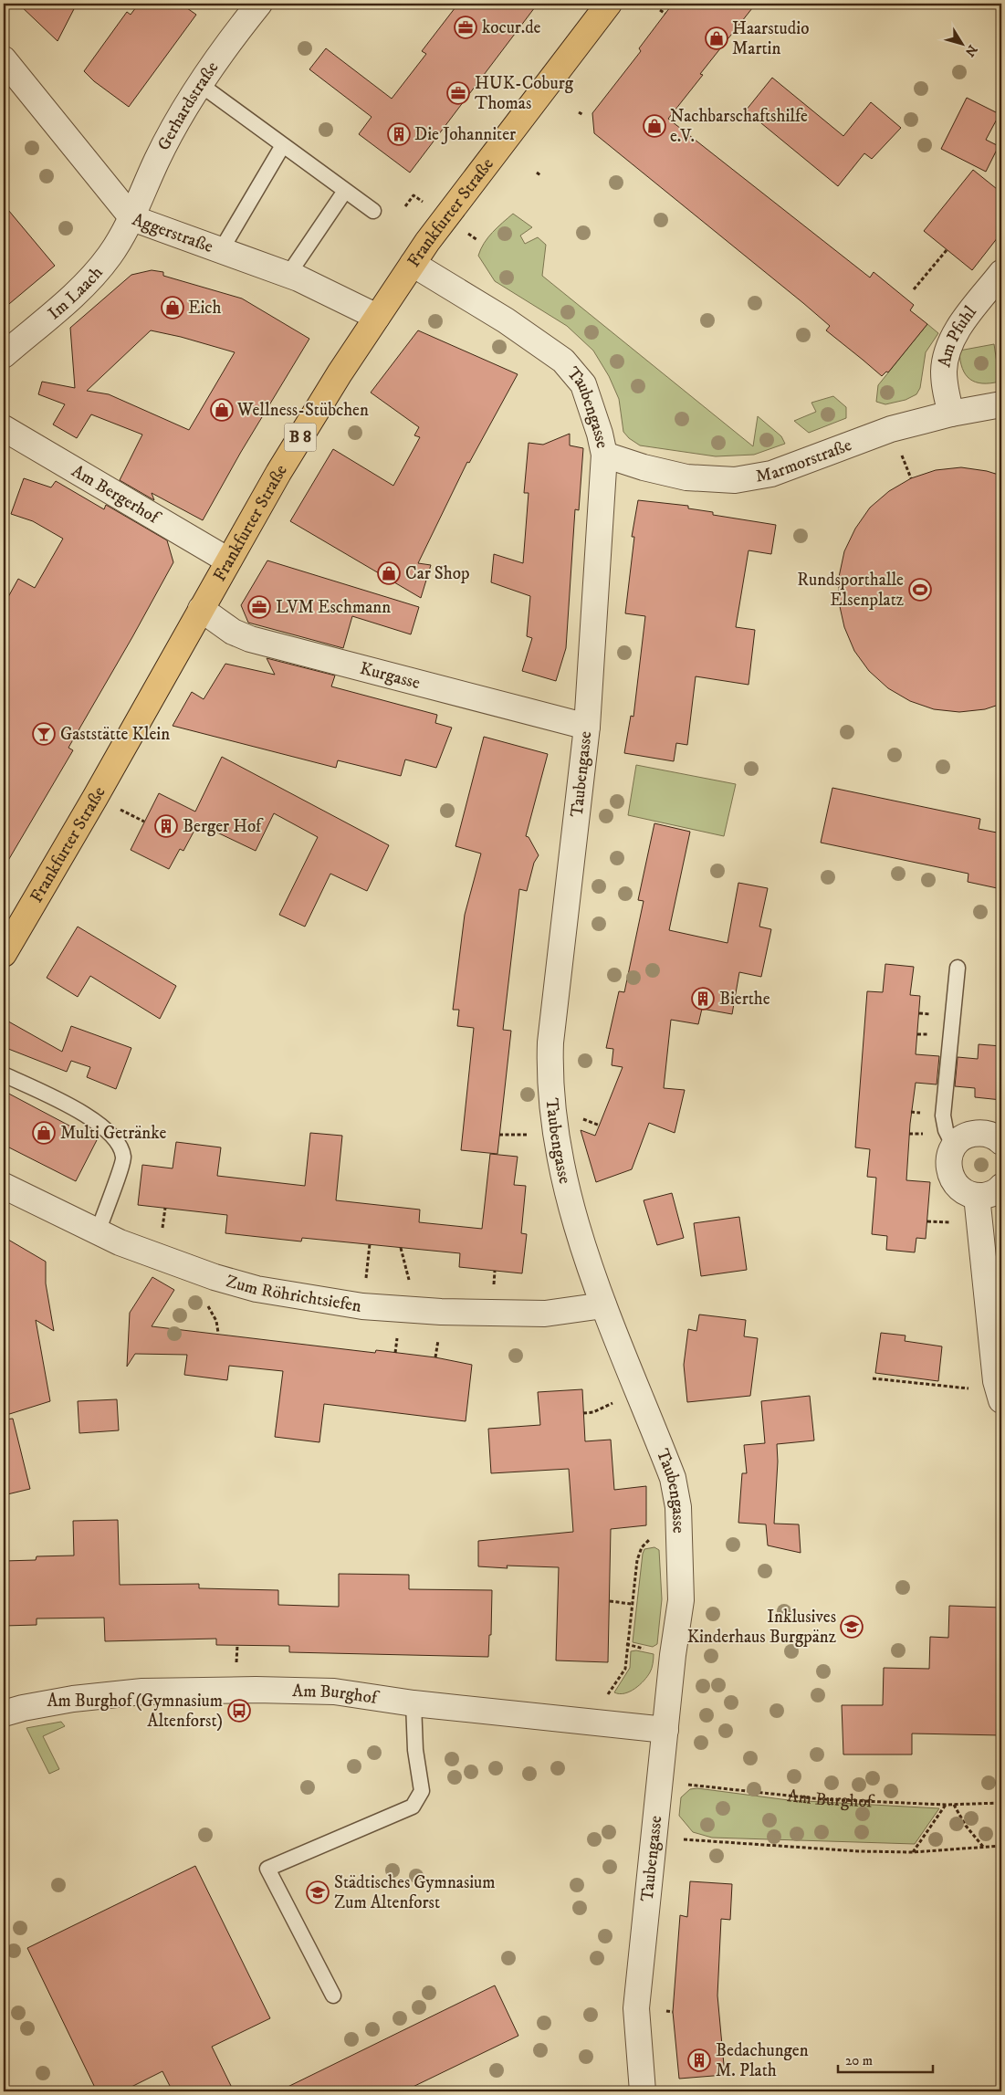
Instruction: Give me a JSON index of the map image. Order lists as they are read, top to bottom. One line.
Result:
{"streets":{"main road":["Frankfurter Straße","B 8"],"street":["Gerhardstraße","Aggerstraße","Im Laach","Am Pfuhl","Taubengasse","Marmorstraße","Am Bergerhof","Kurgasse","Zum Röhrichtsiefen","Am Burghof"]},"crossings":[["Gerhardstraße","Aggerstraße"],["Gerhardstraße","Im Laach"],["Frankfurter Straße","Aggerstraße"],["Frankfurter Straße","Taubengasse"],["Frankfurter Straße","Am Bergerhof"],["Frankfurter Straße","Kurgasse"],["Aggerstraße","Im Laach"],["Am Pfuhl","Marmorstraße"],["Taubengasse","Marmorstraße"],["Taubengasse","Kurgasse"],["Taubengasse","Zum Röhrichtsiefen"],["Taubengasse","Am Burghof"]],"places":{"office":["kocur.de","HUK-Coburg Thomas","LVM Eschmann"],"shop":["Haarstudio Martin","Nachbarschaftshilfe e.V.","Eich","Wellness-Stübchen","Car Shop","Multi Getränke"],"building":["Die Johanniter","Berger Hof","Bierthe","Bedachungen M. Plath"],"sports":["Rundsporthalle Elsenplatz"],"bar":["Gaststätte Klein"],"school or university":["Inklusives Kinderhaus Burgpänz","Städtisches Gymnasium Zum Altenforst"],"bus stop":["Am Burghof (Gymnasium Altenforst)"]},"scale_bar":"20 m","north":"bottom right"}
